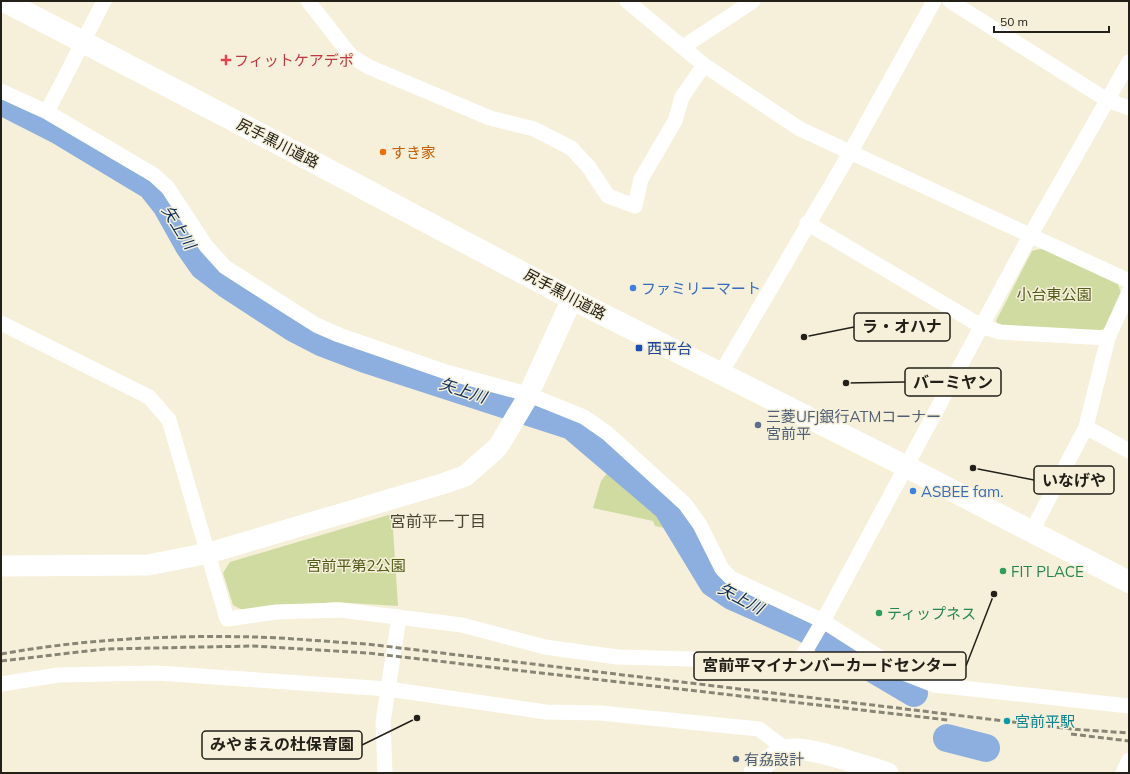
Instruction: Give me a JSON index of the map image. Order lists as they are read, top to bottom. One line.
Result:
{"streets":{"main road":["尻手黒川道路"]},"districts":["宮前平一丁目"],"water":["矢上川"],"parks":["小台東公園","宮前平第2公園"],"places":{"health":["フィットケアデポ"],"other":["すき家","ファミリーマート","ラ・オハナ","バーミヤン","三菱UFJ銀行ATMコーナー 宮前平","いなげや","ASBEE fam.","FIT PLACE","宮前平マイナンバーカードセンター","ティップネス","みやまえの杜保育園","宮前平駅","有劦設計"],"transit":["西平台"]},"scale_bar":"50 m"}
